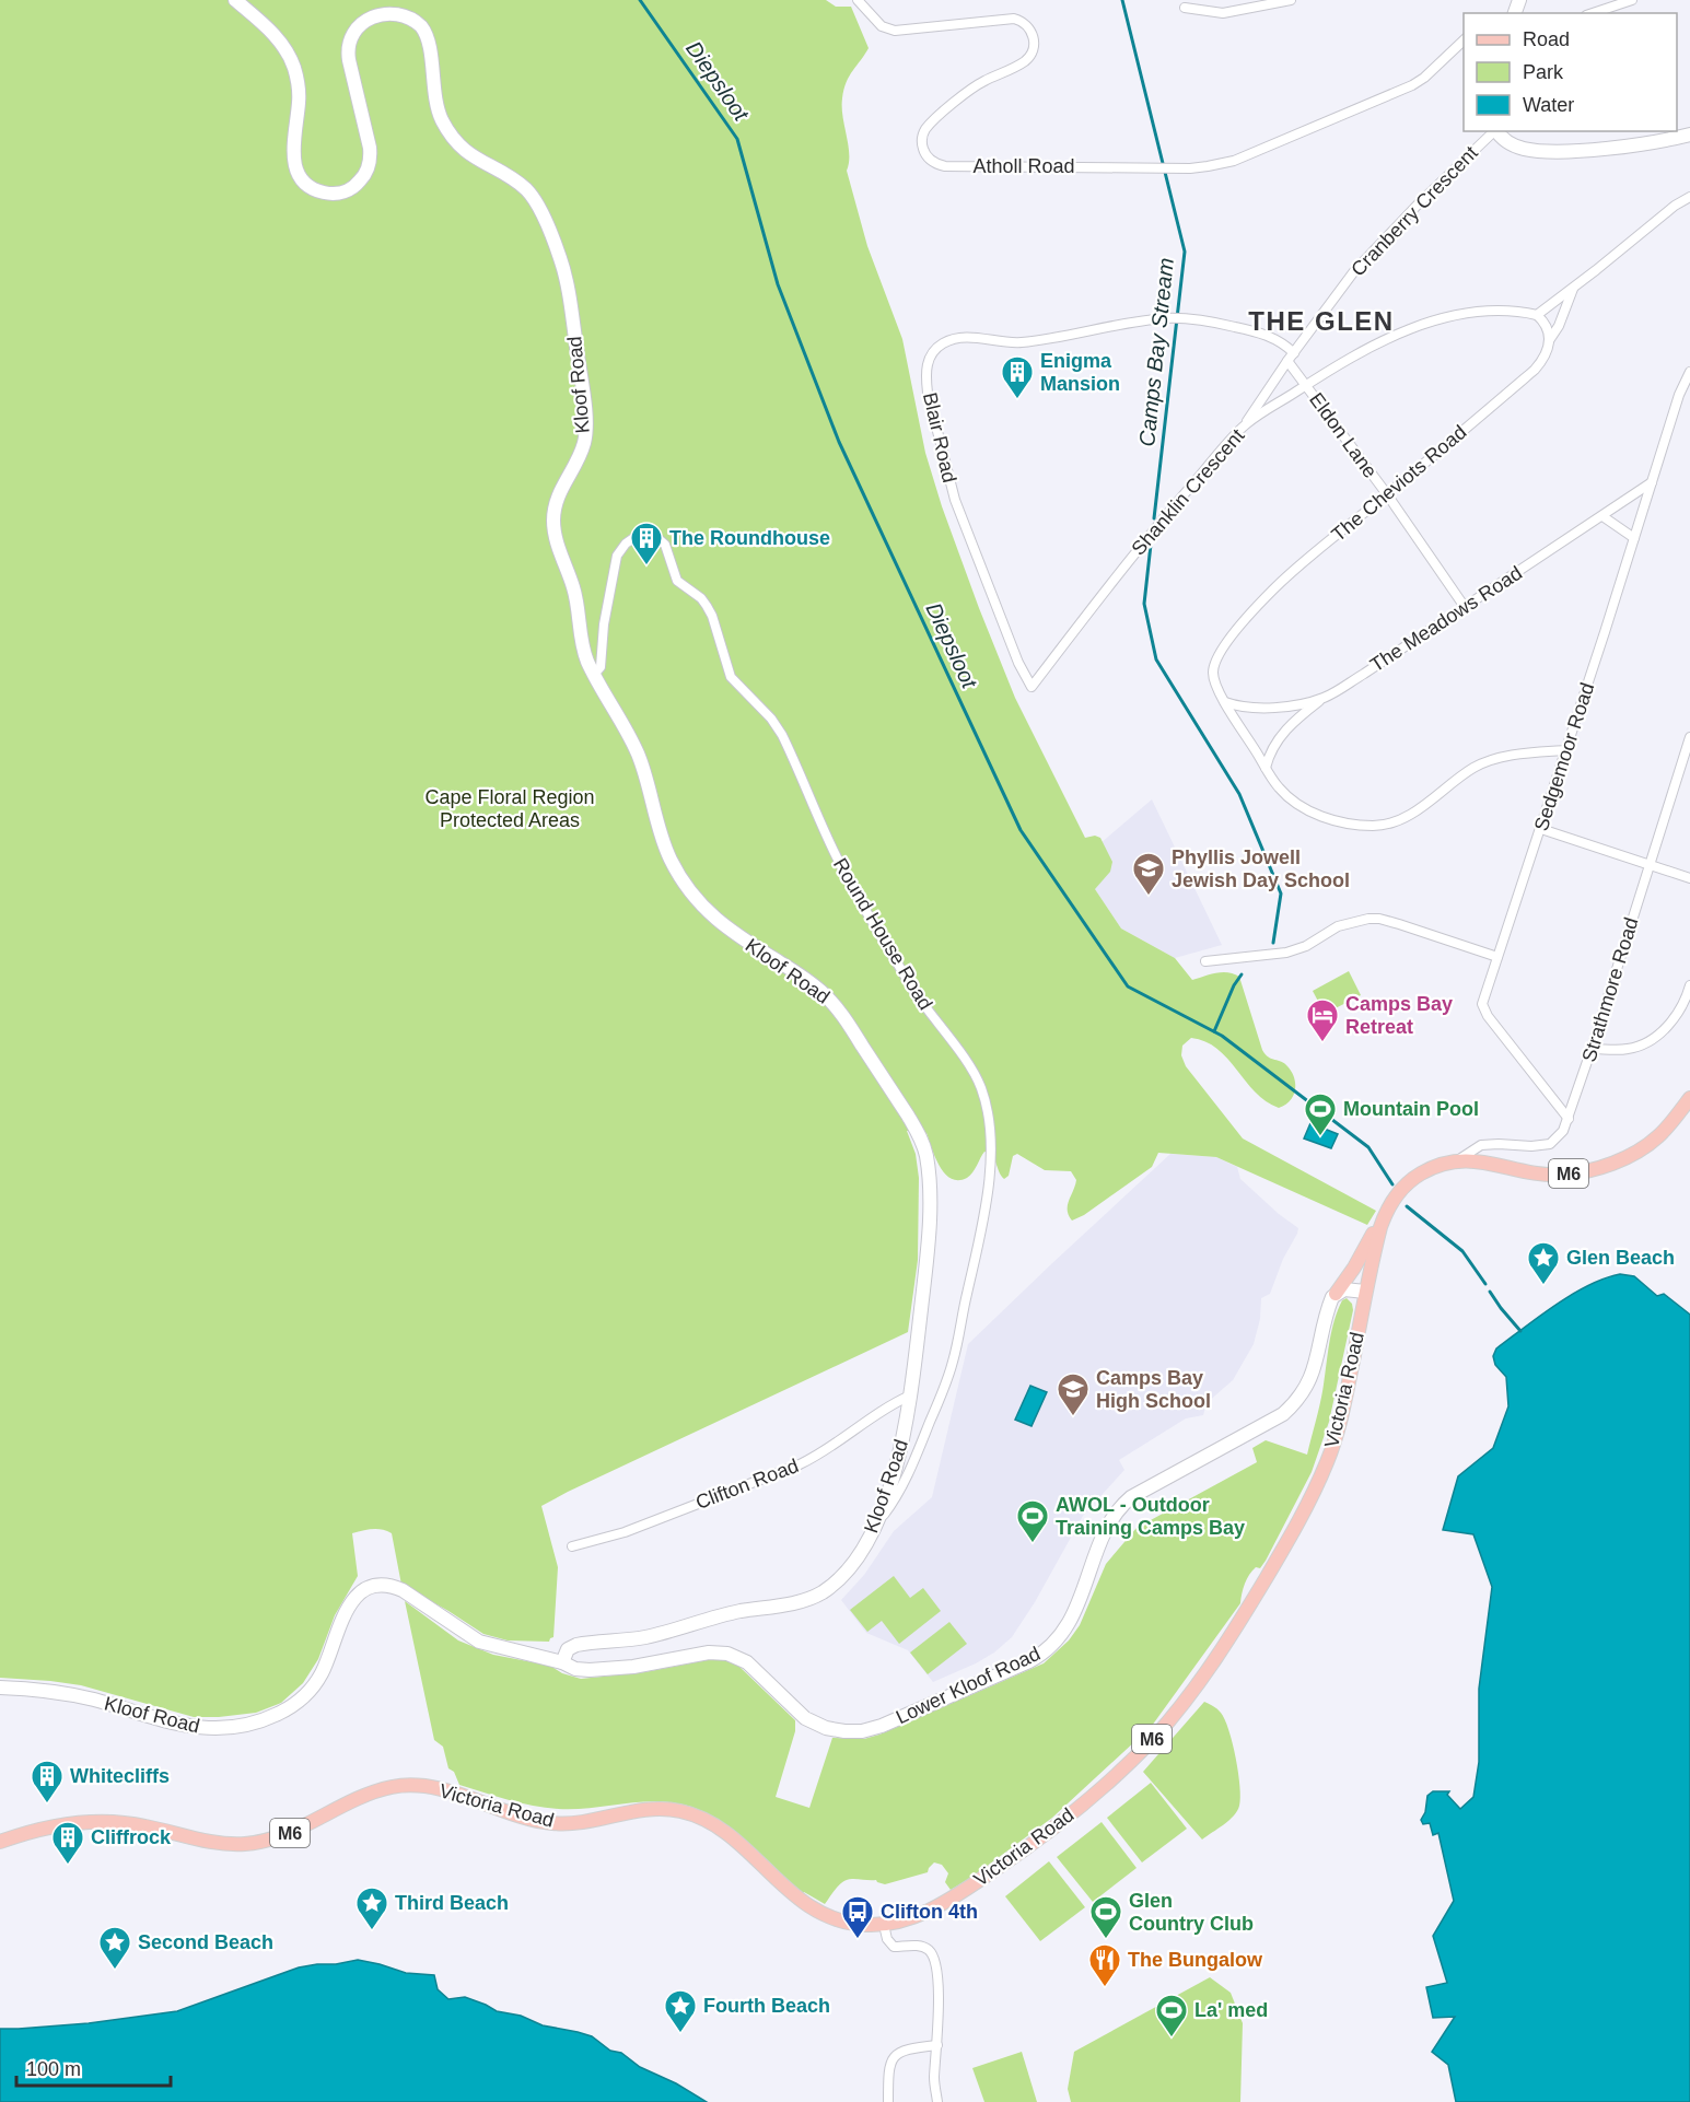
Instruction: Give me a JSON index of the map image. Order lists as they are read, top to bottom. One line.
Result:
{"streets":{"main road":["Kloof Road","M6","Victoria Road","Lower Kloof Road"],"street":["Atholl Road","Cranberry Crescent","Eldon Lane","Blair Road","The Cheviots Road","Shanklin Crescent","The Meadows Road","Sedgemoor Road","Round House Road","Strathmore Road","Clifton Road"]},"crossings":[["Cranberry Crescent","Eldon Lane"],["Cranberry Crescent","Blair Road"],["Cranberry Crescent","Shanklin Crescent"],["Kloof Road","Round House Road"],["Kloof Road","Clifton Road"],["Kloof Road","Lower Kloof Road"],["Eldon Lane","Blair Road"],["Eldon Lane","The Cheviots Road"],["Eldon Lane","Shanklin Crescent"],["Eldon Lane","The Meadows Road"],["Blair Road","Shanklin Crescent"],["The Cheviots Road","The Meadows Road"],["The Meadows Road","Sedgemoor Road"],["Sedgemoor Road","Strathmore Road"],["Strathmore Road","Victoria Road"]],"districts":["THE GLEN"],"water":["Diepsloot","Camps Bay Stream"],"parks":["Cape Floral Region Protected Areas"],"places":{"building":["Enigma Mansion","The Roundhouse","Whitecliffs","Cliffrock"],"school or university":["Phyllis Jowell Jewish Day School","Camps Bay High School"],"hotel":["Camps Bay Retreat"],"sports":["Mountain Pool","AWOL - Outdoor Training Camps Bay","Glen Country Club","La' med"],"place":["Glen Beach","Third Beach","Second Beach","Fourth Beach"],"bus stop":["Clifton 4th"],"restaurant":["The Bungalow"]},"legend":["Road","Park","Water"],"scale_bar":"100 m"}
